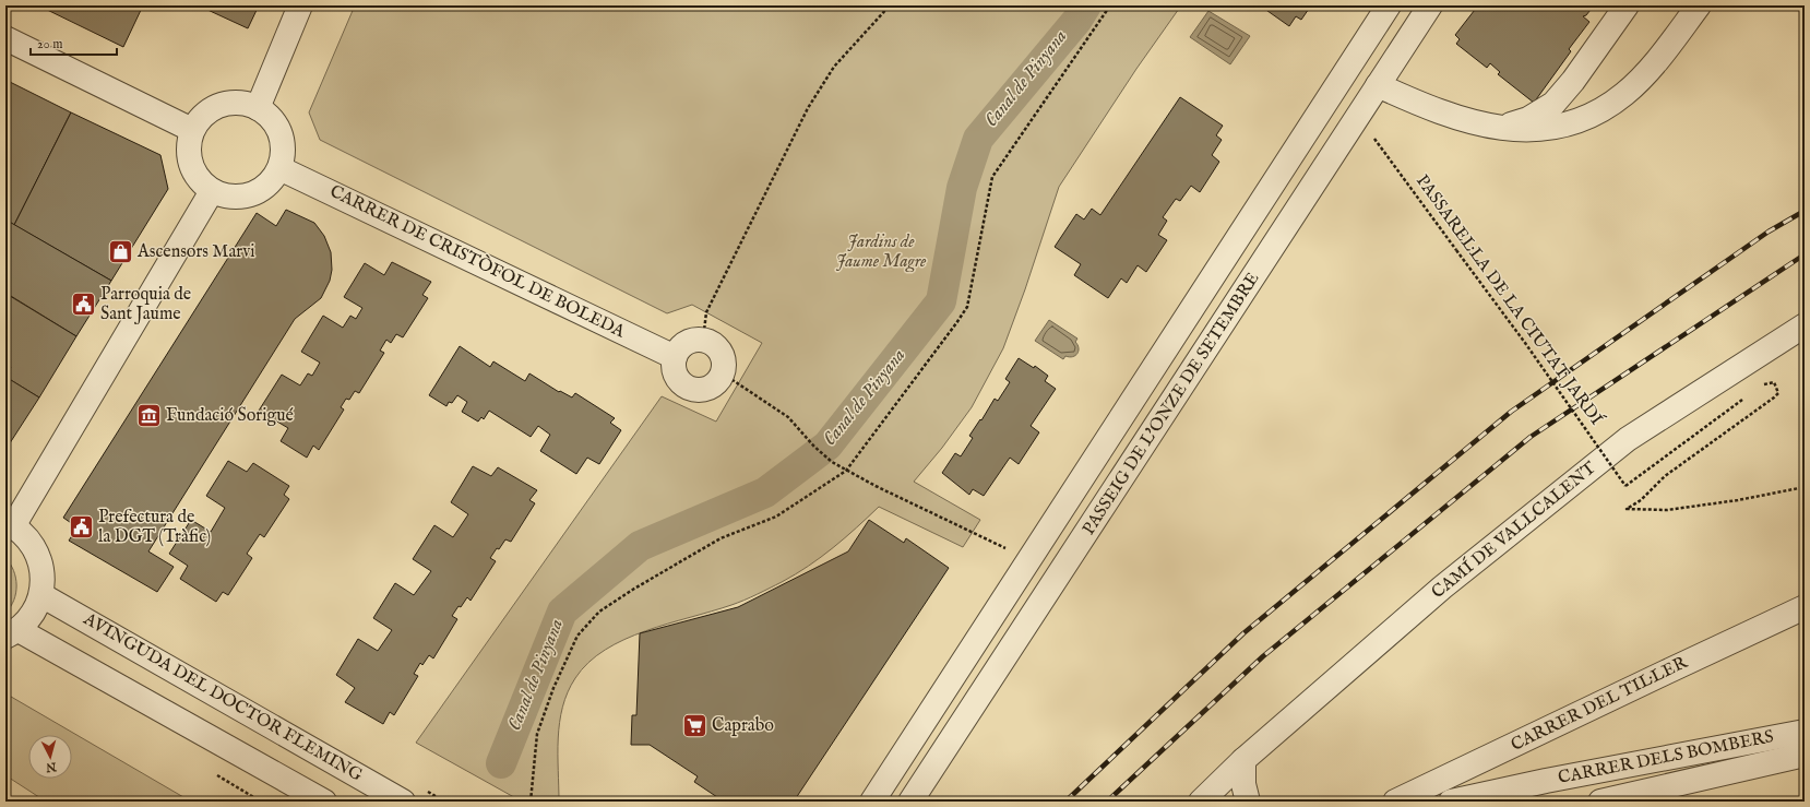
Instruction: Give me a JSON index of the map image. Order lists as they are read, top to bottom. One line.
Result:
{"streets":{"street":["CARRER DE CRISTÒFOL DE BOLEDA","PASSEIG DE L'ONZE DE SETEMBRE","CAMÍ DE VALLCALENT","AVINGUDA DEL DOCTOR FLEMING","CARRER DEL TIL·LER","CARRER DELS BOMBERS"],"path":["PASSAREL·LA DE LA CIUTAT JARDÍ"]},"water":["Canal de Pinyana"],"parks":["Jardins de Jaume Magre"],"places":{"shop":["Ascensors Marvi"],"public building":["Parroquia de Sant Jaume","Prefectura de la DGT (Tràfic)"],"museum":["Fundació Sorigué"],"supermarket":["Caprabo"]},"scale_bar":"20 m","north":"bottom"}
